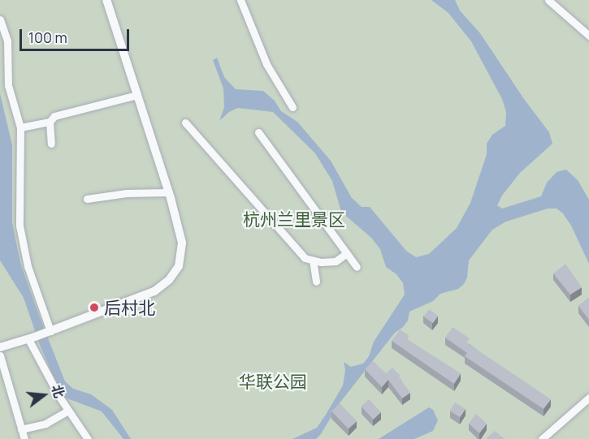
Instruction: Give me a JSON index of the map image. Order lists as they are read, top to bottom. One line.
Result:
{"parks":["杭州兰里景区","华联公园"],"places":["后村北"],"scale_bar":"100 m","north":"right"}
